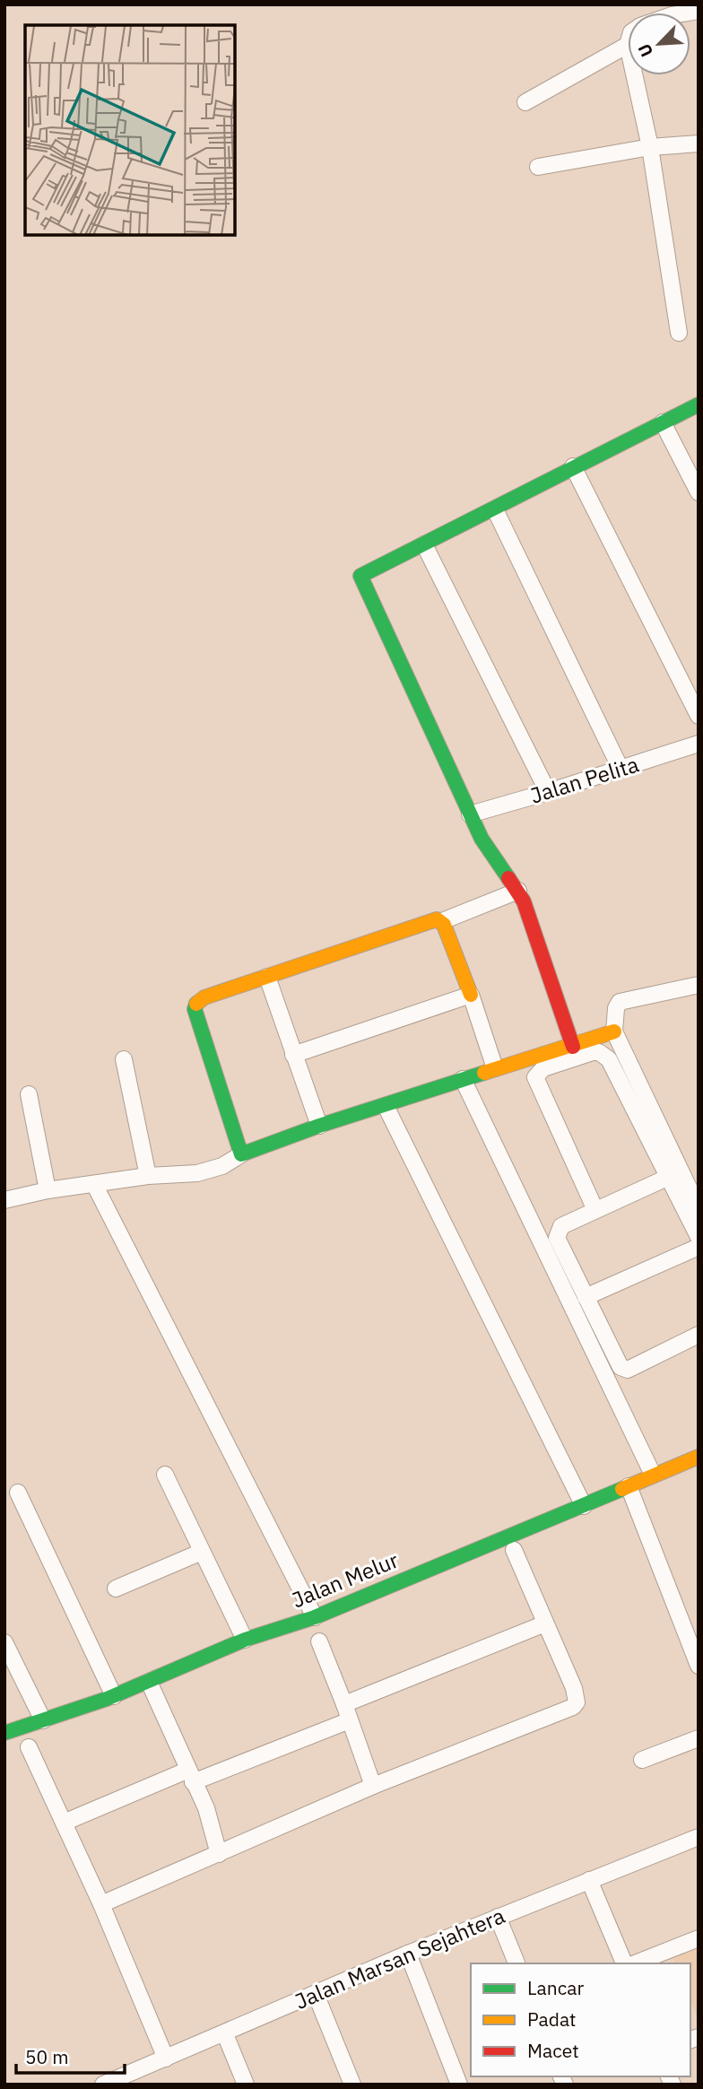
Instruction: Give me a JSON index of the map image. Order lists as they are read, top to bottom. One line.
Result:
{"streets":{"street":["Jalan Pelita","Jalan Melur","Jalan Marsan Sejahtera"]},"legend":["Lancar","Padat","Macet"],"scale_bar":"50 m","north":"bottom left"}
